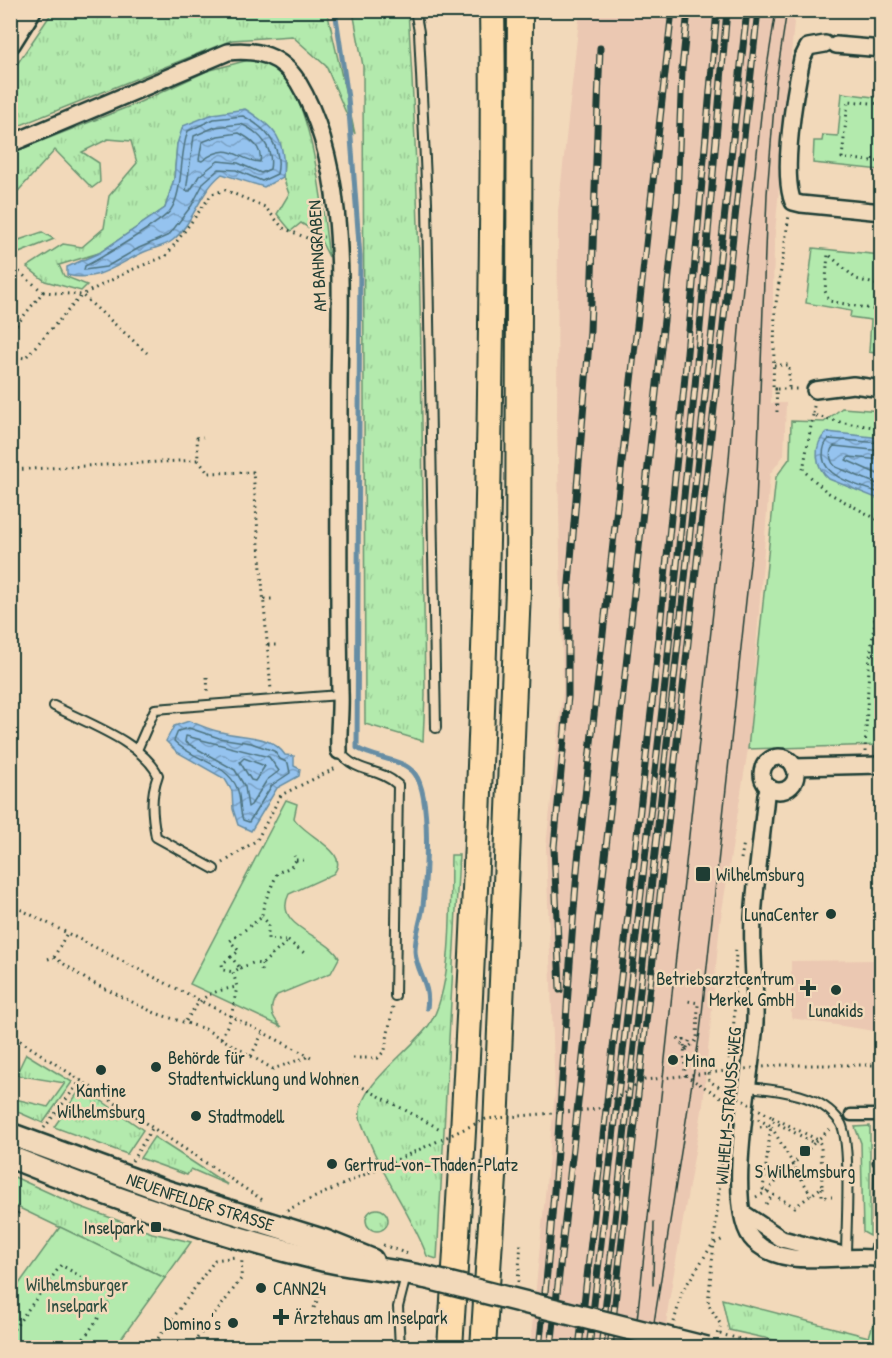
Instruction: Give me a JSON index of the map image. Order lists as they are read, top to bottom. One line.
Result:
{"streets":{"main road":["NEUENFELDER STRASSE"],"street":["AM BAHNGRABEN","WILHELM-STRAUSS-WEG"]},"parks":["Wilhelmsburger Inselpark"],"places":{"transit":["Wilhelmsburg","S Wilhelmsburg","Inselpark"],"other":["LunaCenter","Lunakids","Mina","Behörde für Stadtentwicklung und Wohnen","Kantine Wilhelmsburg","Stadtmodell","Gertrud-von-Thaden-Platz","CANN24","Domino's"],"health":["Betriebsarztcentrum Merkel GmbH","Ärztehaus am Inselpark"]}}
